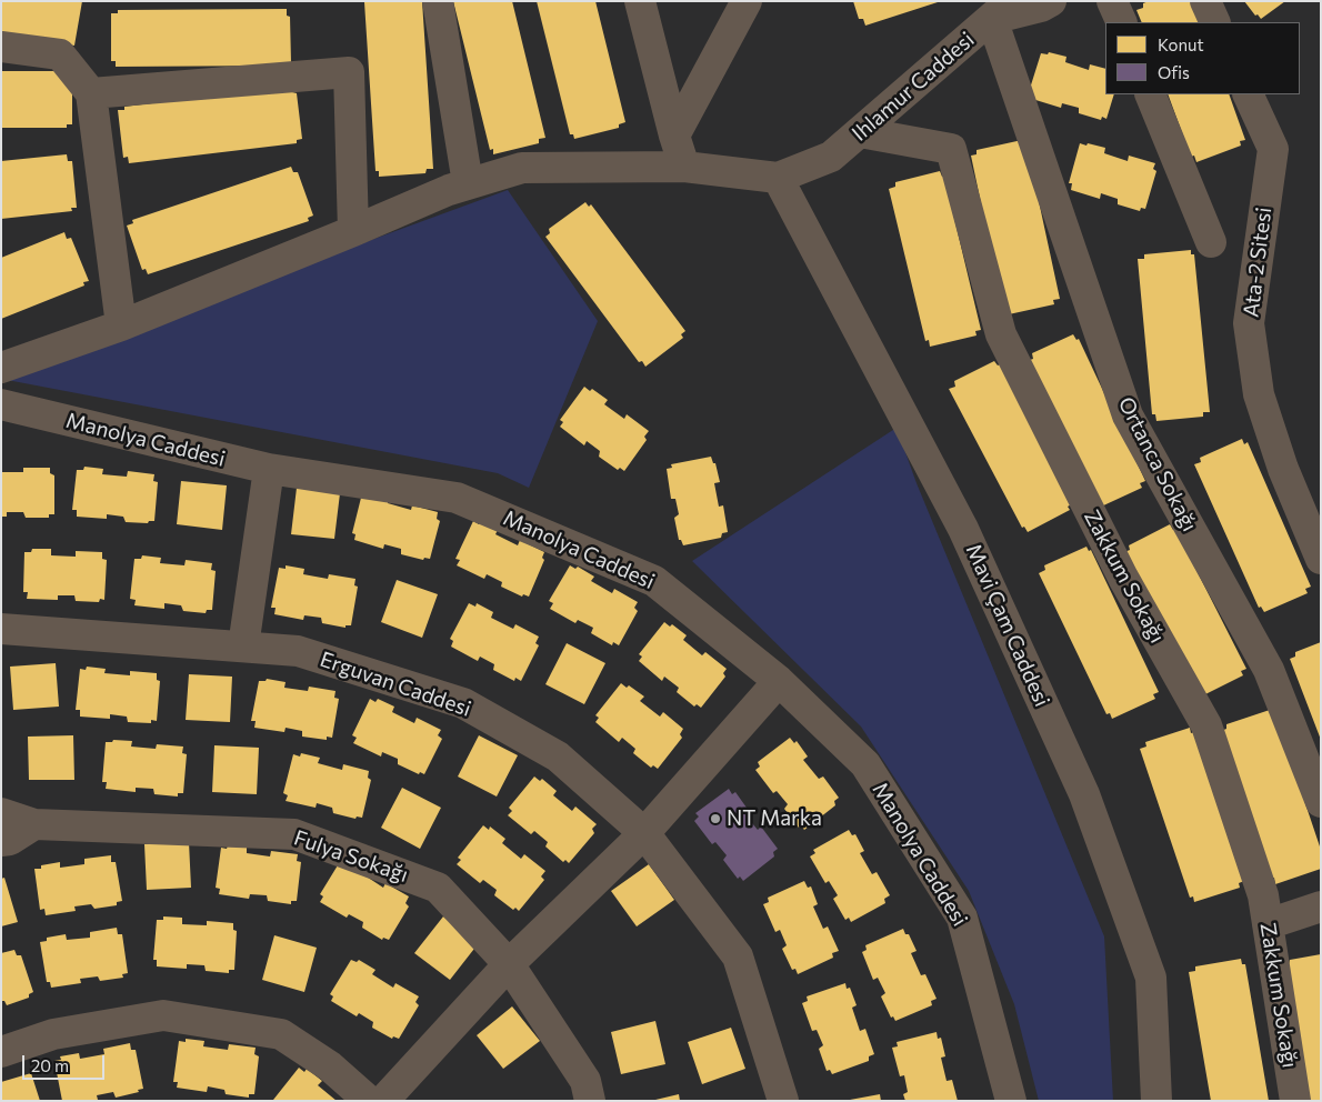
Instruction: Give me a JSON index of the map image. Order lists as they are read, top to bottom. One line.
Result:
{"streets":{"street":["Ihlamur Caddesi","Ata-2 Sitesi","Manolya Caddesi","Ortanca Sokağı","Zakkum Sokağı","Mavi Çam Caddesi","Erguvan Caddesi","Fulya Sokağı"]},"crossings":[["Ihlamur Caddesi","Ortanca Sokağı"],["Ihlamur Caddesi","Zakkum Sokağı"],["Ihlamur Caddesi","Mavi Çam Caddesi"]],"places":["NT Marka"],"legend":["Konut","Ofis"],"scale_bar":"20 m"}
